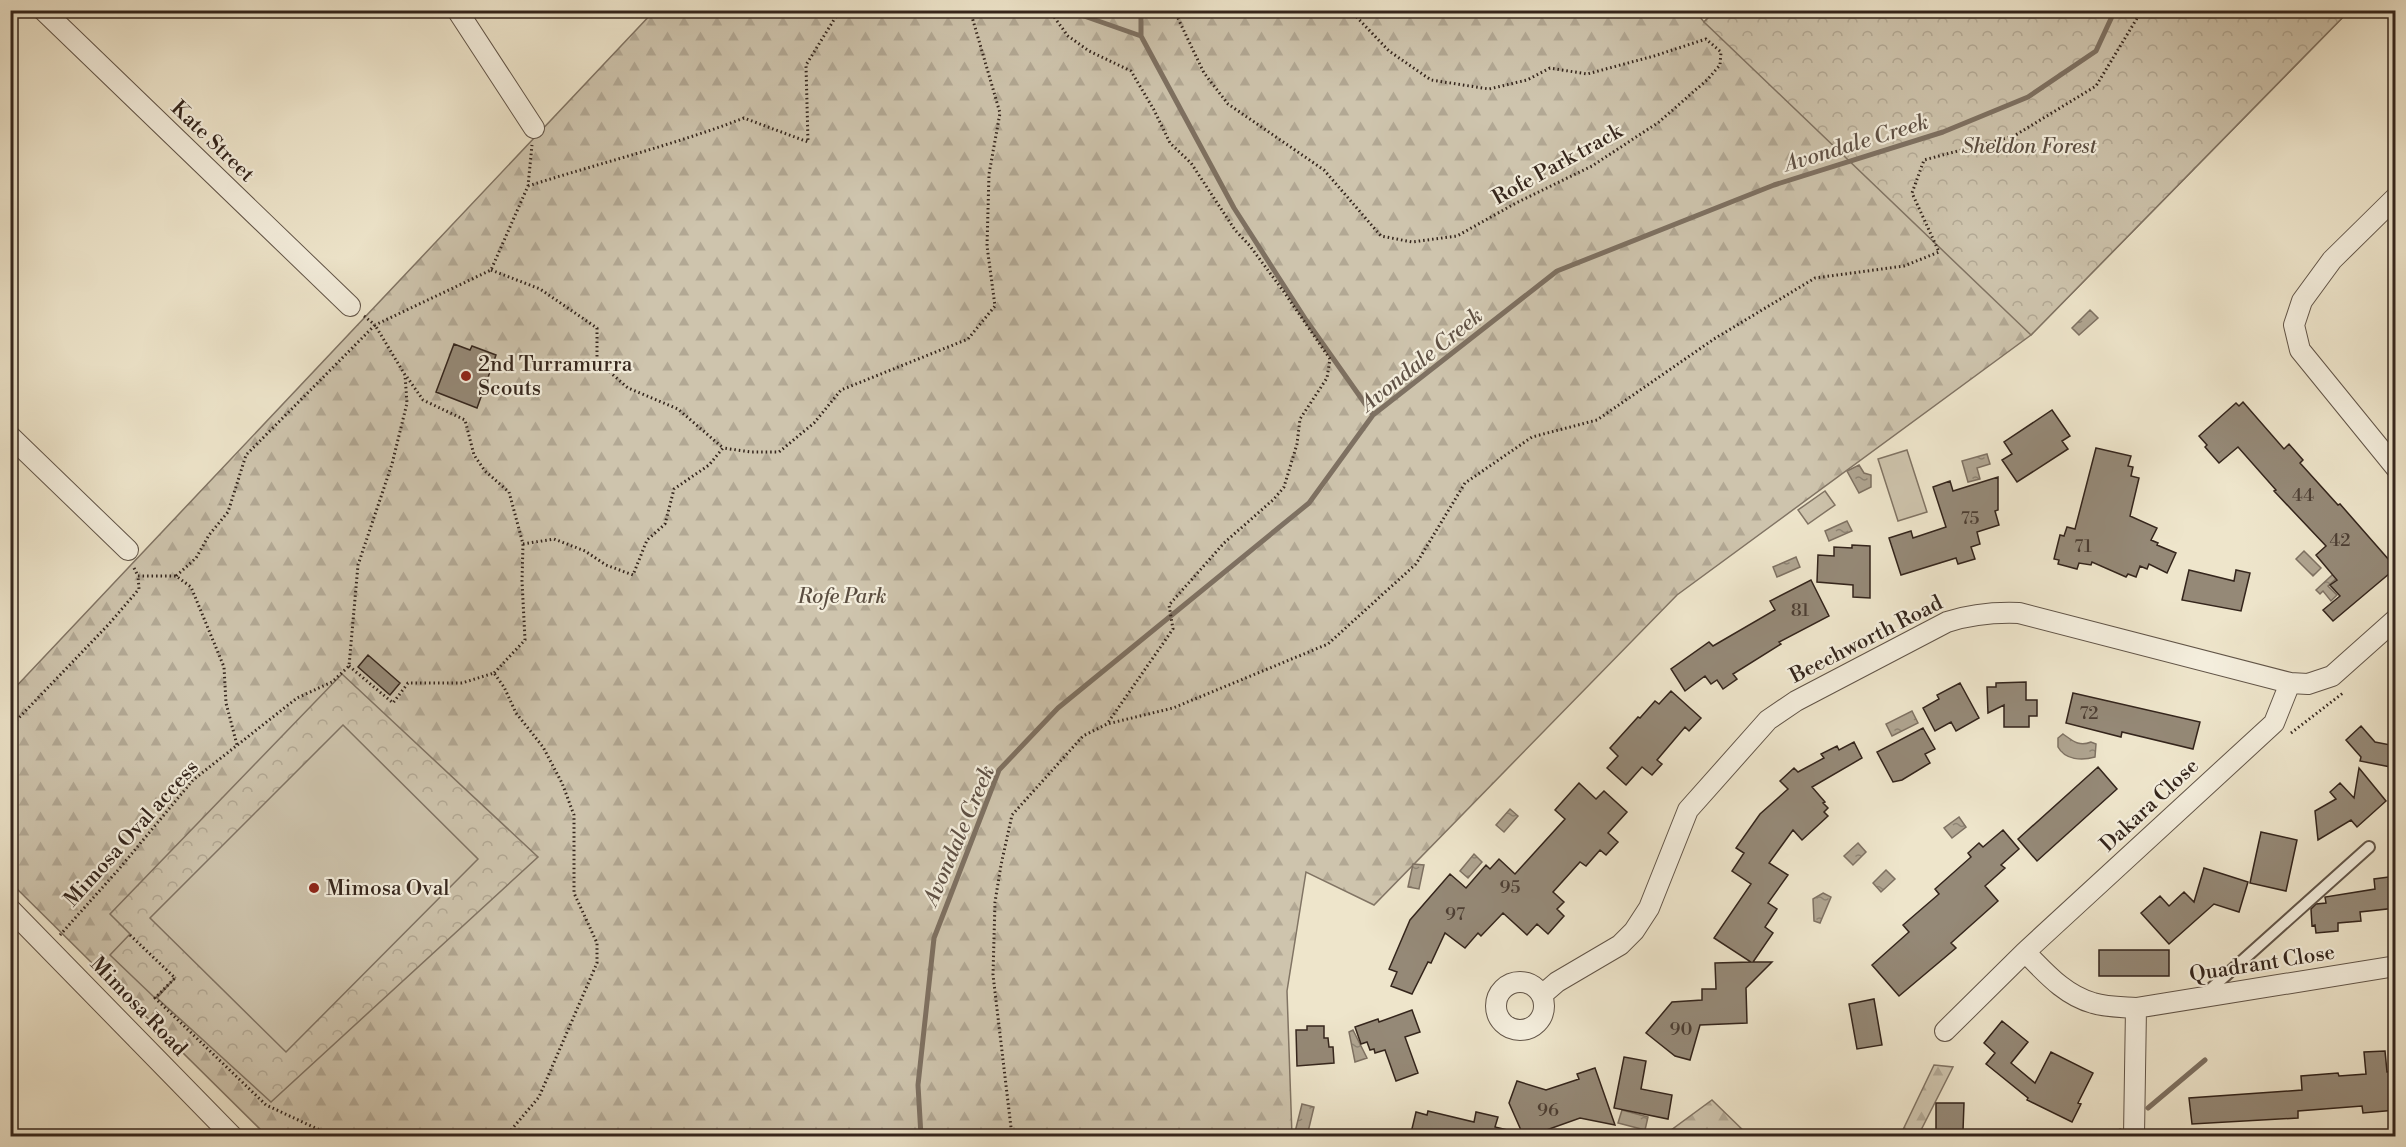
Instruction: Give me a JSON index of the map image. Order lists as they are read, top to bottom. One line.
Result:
{"streets":{"street":["Kate Street","Beechworth Road","Dakara Close","Quadrant Close","Mimosa Road"],"path":["Rofe Park track","Mimosa Oval access"]},"crossings":[["Beechworth Road","Dakara Close"],["Mimosa Oval access","Mimosa Road"]],"water":["Avondale Creek"],"parks":["Sheldon Forest","Rofe Park"],"places":["2nd Turramurra Scouts","Mimosa Oval"],"house_numbers":["44","75","42","71","81","72","95","97","90","96"]}
